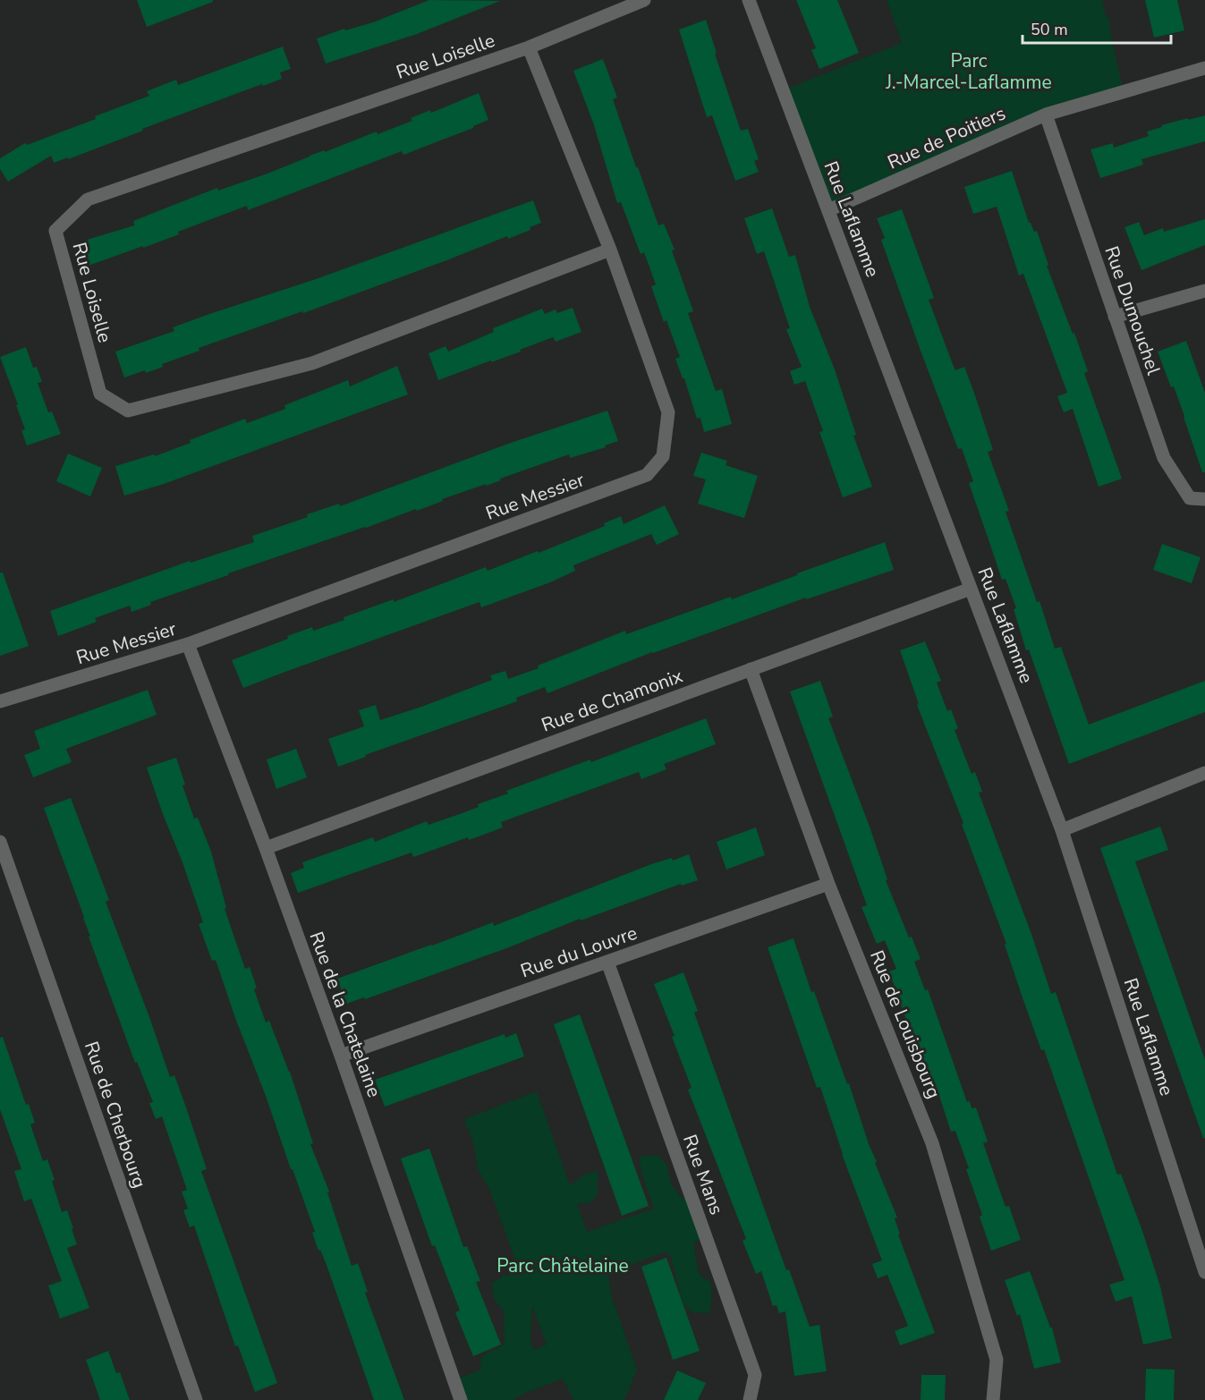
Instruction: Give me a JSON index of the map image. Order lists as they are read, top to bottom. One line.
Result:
{"streets":{"street":["Rue Loiselle","Rue de Poitiers","Rue Laflamme","Rue Dumouchel","Rue Messier","Rue de Chamonix","Rue du Louvre","Rue de la Chatelaine","Rue de Louisbourg","Rue de Cherbourg","Rue Mans"]},"crossings":[["Rue Loiselle","Rue Messier"],["Rue de Poitiers","Rue Laflamme"],["Rue de Poitiers","Rue Dumouchel"],["Rue Laflamme","Rue de Chamonix"],["Rue Messier","Rue de la Chatelaine"],["Rue de Chamonix","Rue de la Chatelaine"],["Rue de Chamonix","Rue de Louisbourg"],["Rue du Louvre","Rue de la Chatelaine"],["Rue du Louvre","Rue de Louisbourg"],["Rue du Louvre","Rue Mans"]],"parks":["Parc J.-Marcel-Laflamme","Parc Châtelaine"],"scale_bar":"50 m"}
